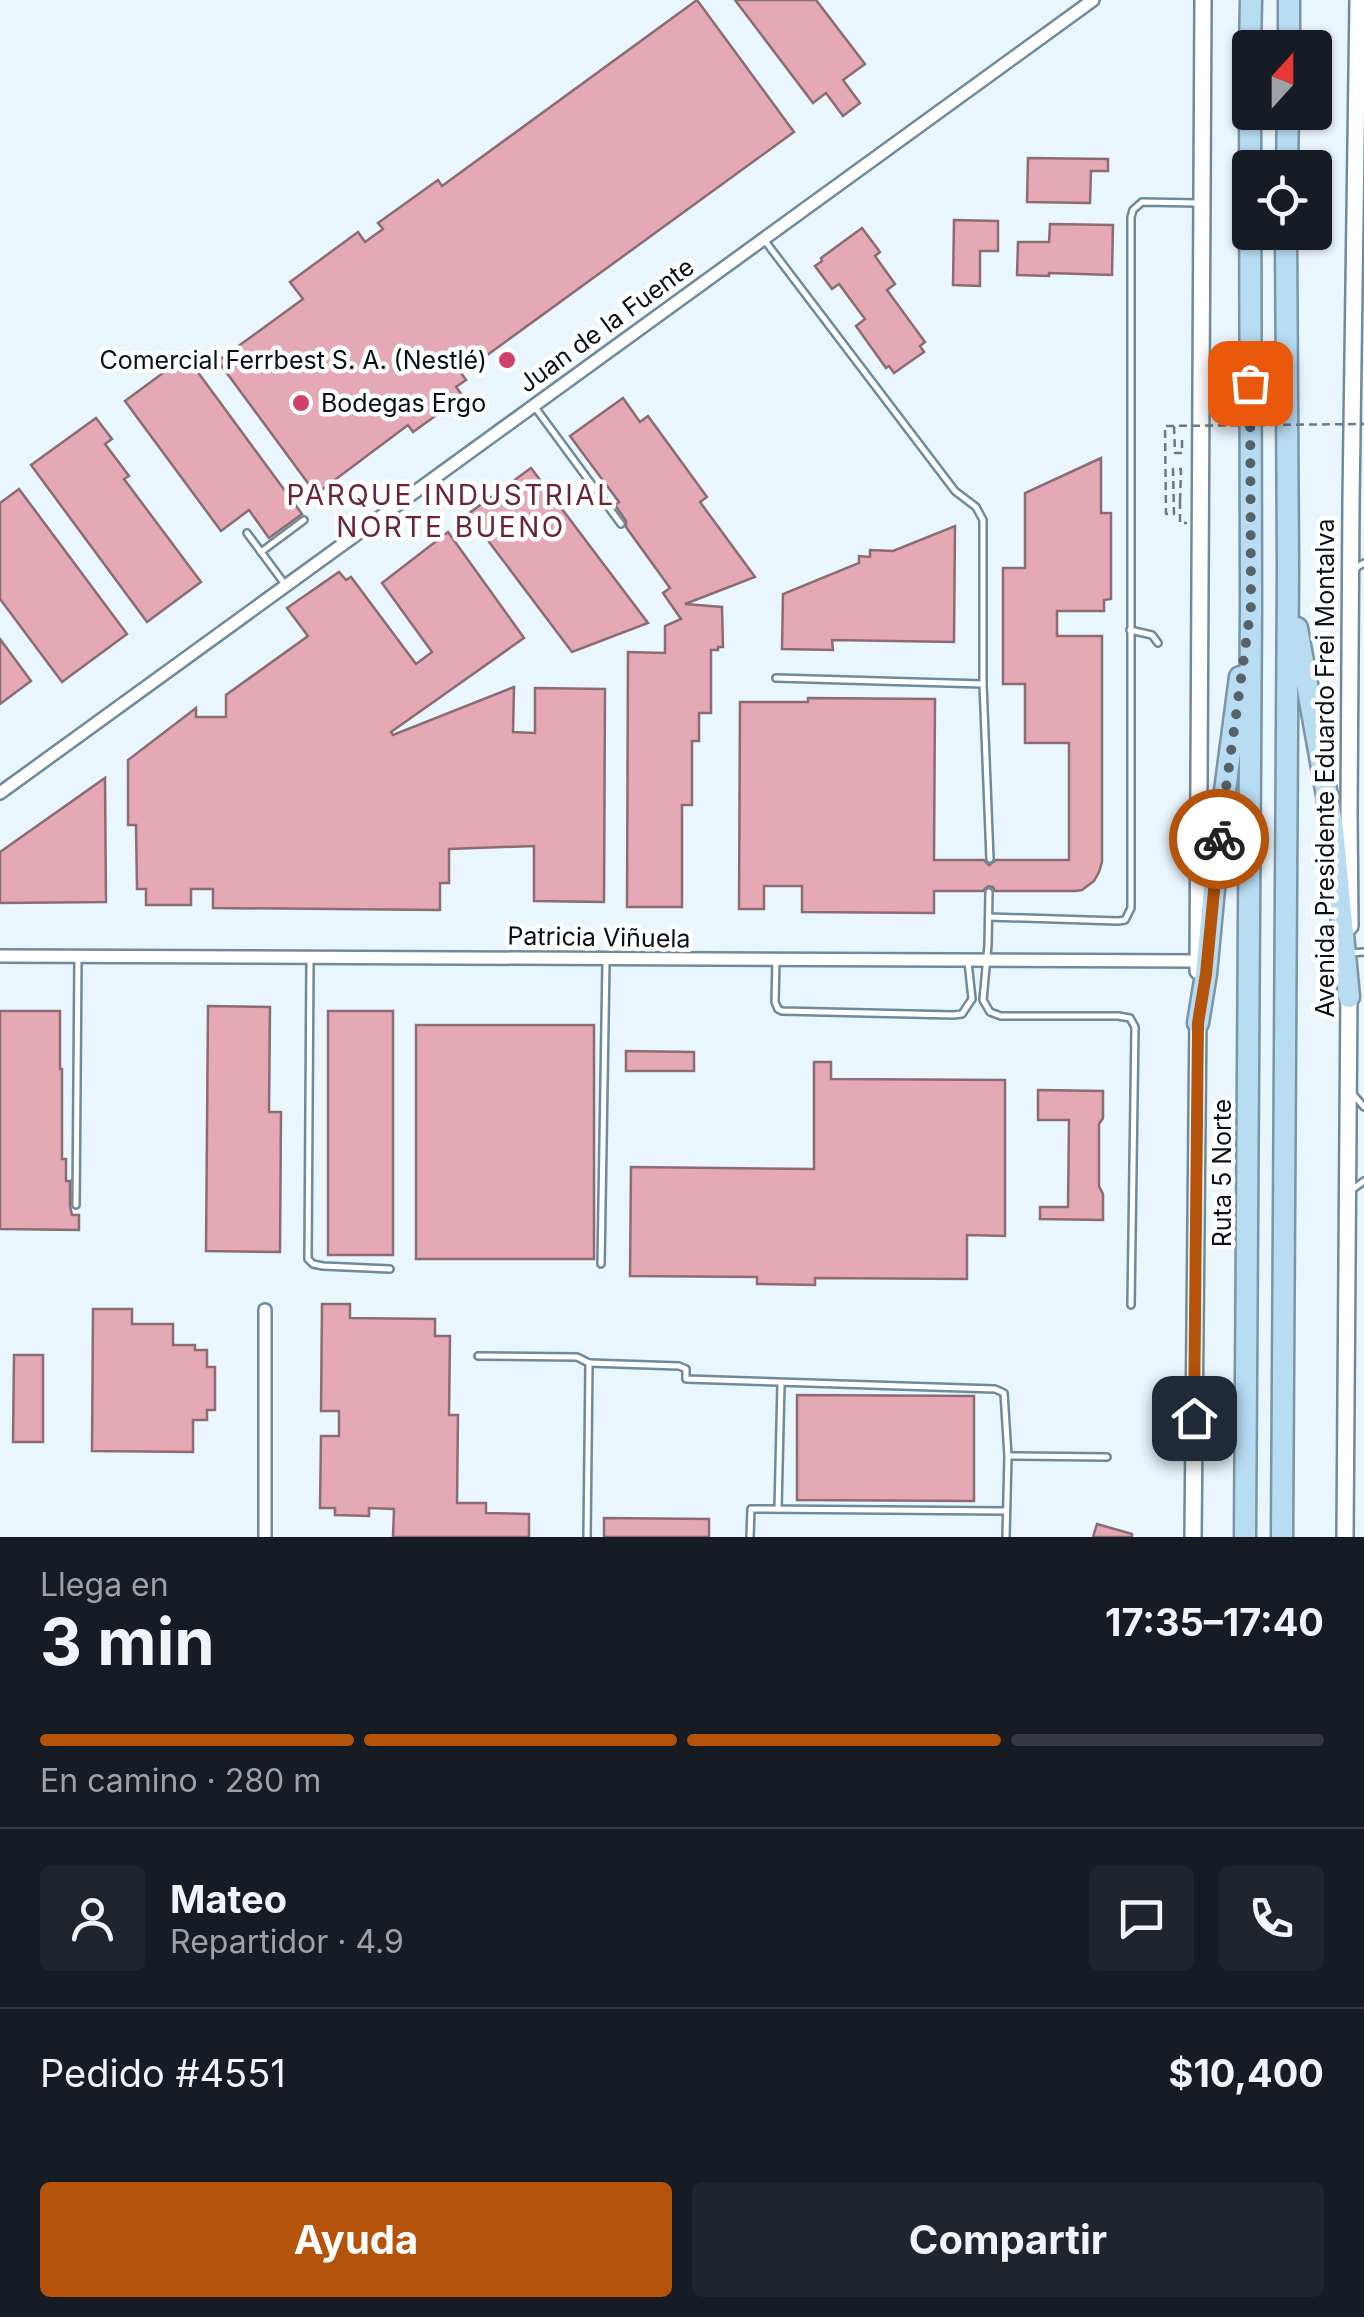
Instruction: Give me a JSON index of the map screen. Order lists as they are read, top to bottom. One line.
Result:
{"streets":{"highway":["Ruta 5 Norte"],"main road":["Avenida Presidente Eduardo Frei Montalva"],"street":["Juan de la Fuente","Patricia Viñuela"]},"districts":["PARQUE INDUSTRIAL NORTE BUENO"],"places":["Comercial Ferrbest S. A. (Nestlé)","Bodegas Ergo"],"north":"top","page":{"heading":["3 min","Llega en","17:35–17:40"],"panel":["Mateo","Repartidor · 4.9","Pedido #4551","$10,400"],"bar":"En camino · 280 m","buttons":["Ayuda","Compartir"]}}
